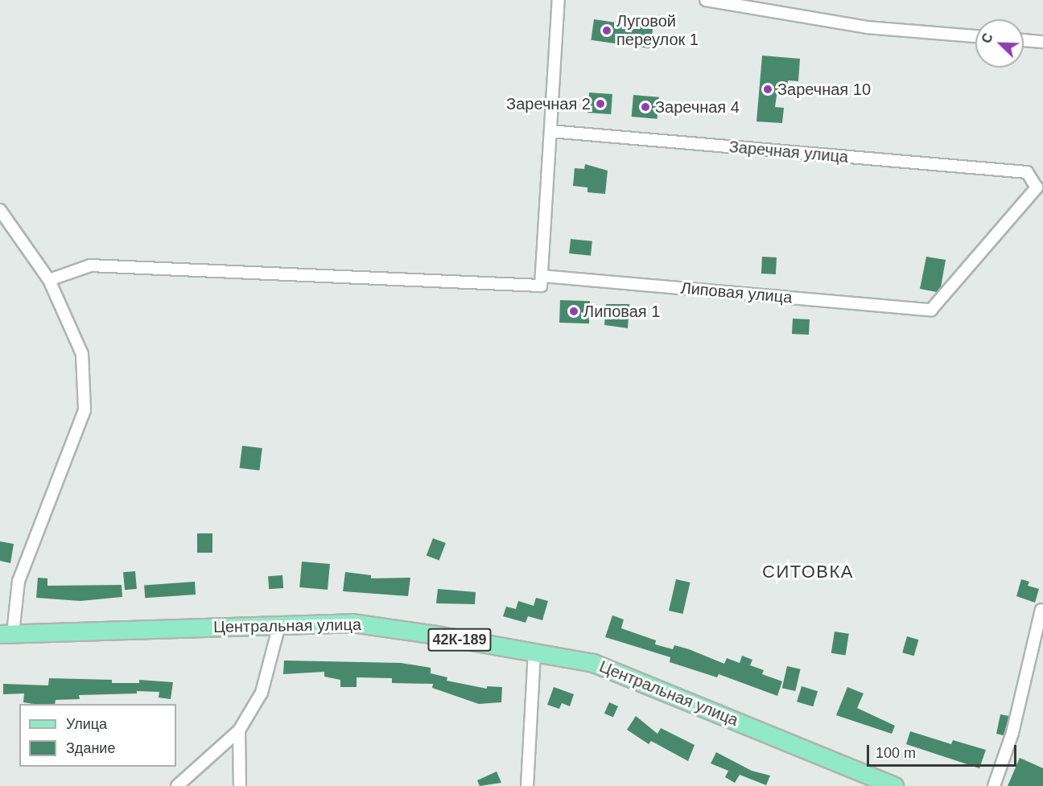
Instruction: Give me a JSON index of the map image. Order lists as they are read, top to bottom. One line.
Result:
{"streets":{"main road":["Центральная улица","42К-189"],"street":["Заречная улица","Липовая улица"]},"crossings":[["Заречная улица","Липовая улица"]],"districts":["СИТОВКА"],"places":["Луговой переулок 1","Заречная 10","Заречная 2","Заречная 4","Липовая 1"],"legend":["Улица","Здание"],"scale_bar":"100 m","north":"top left"}
